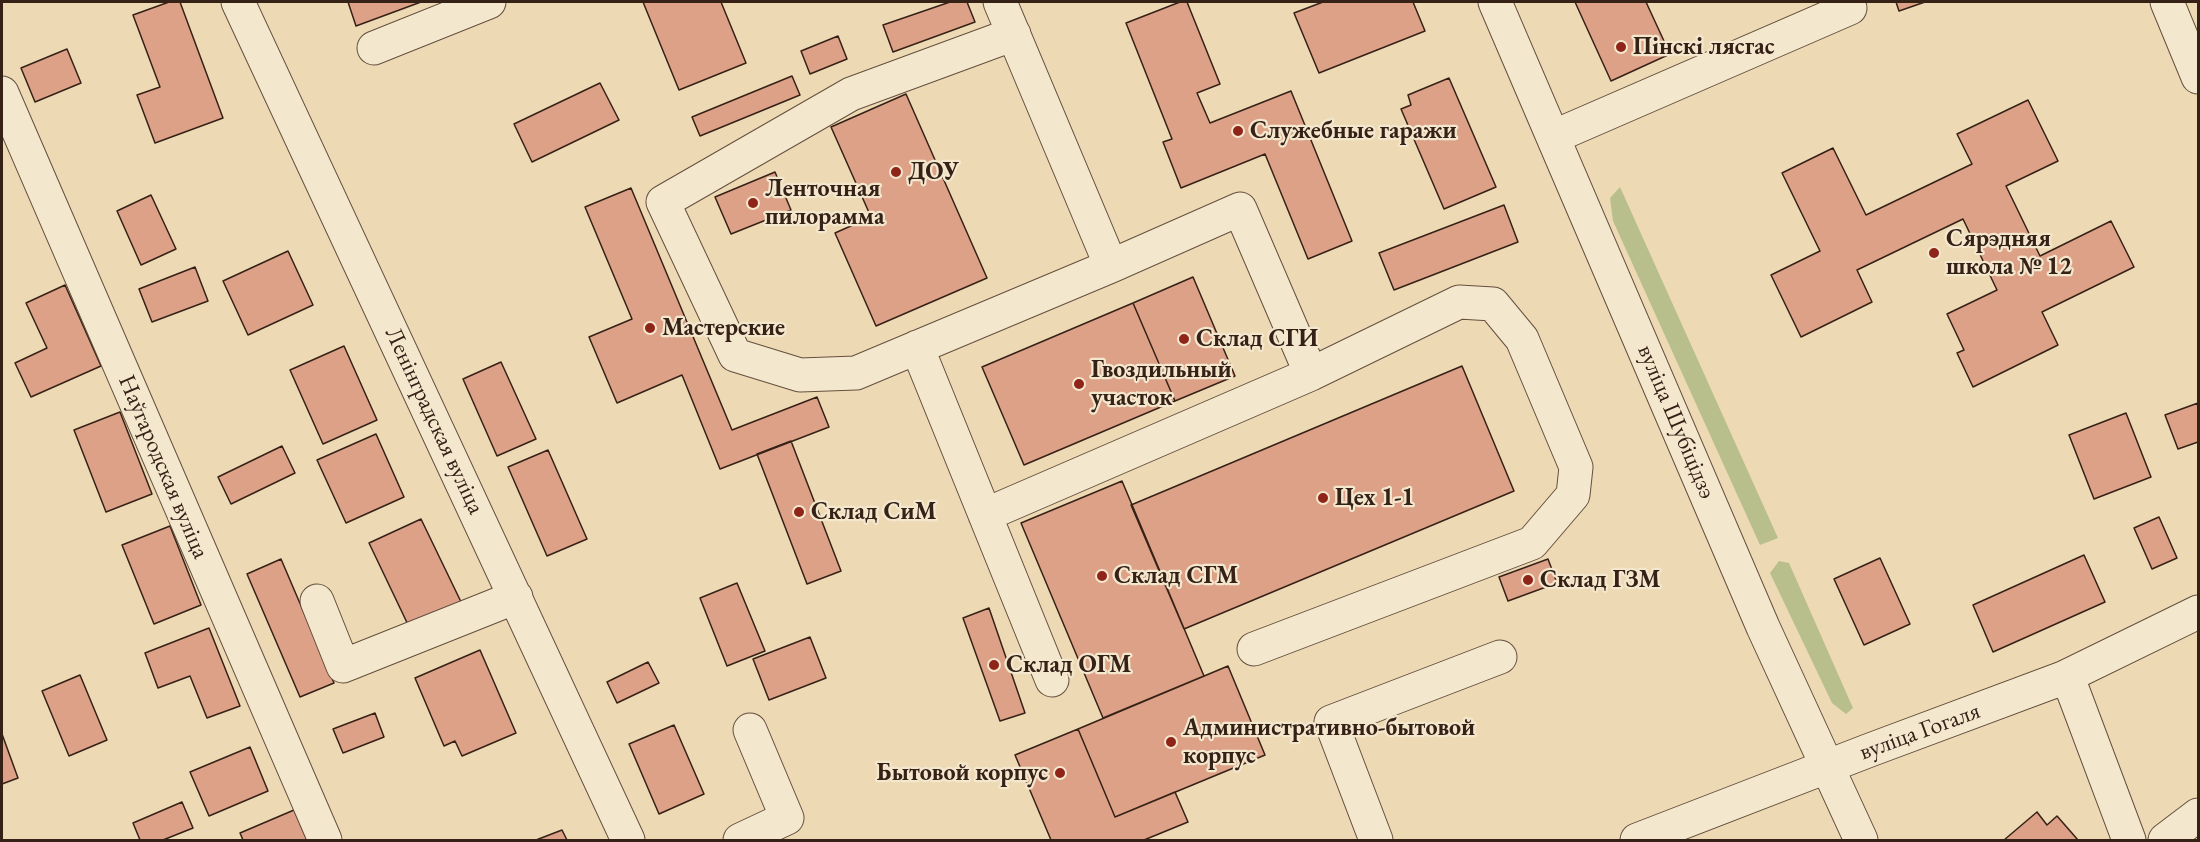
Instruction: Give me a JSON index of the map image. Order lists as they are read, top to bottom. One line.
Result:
{"streets":{"street":["Ленінградская вуліца","вуліца Шубіцідзэ","Наўгародская вуліца","вуліца Гогаля"]},"crossings":[["вуліца Шубіцідзэ","вуліца Гогаля"]],"places":["Пінскі лясгас","Служебные гаражи","ДОУ","Ленточная пилорамма","Сярэдняя школа № 12","Мастерские","Склад СГИ","Гвоздильный участок","Цех 1-1","Склад СиМ","Склад СГМ","Склад ГЗМ","Склад ОГМ","Административно-бытовой корпус","Бытовой корпус"]}
